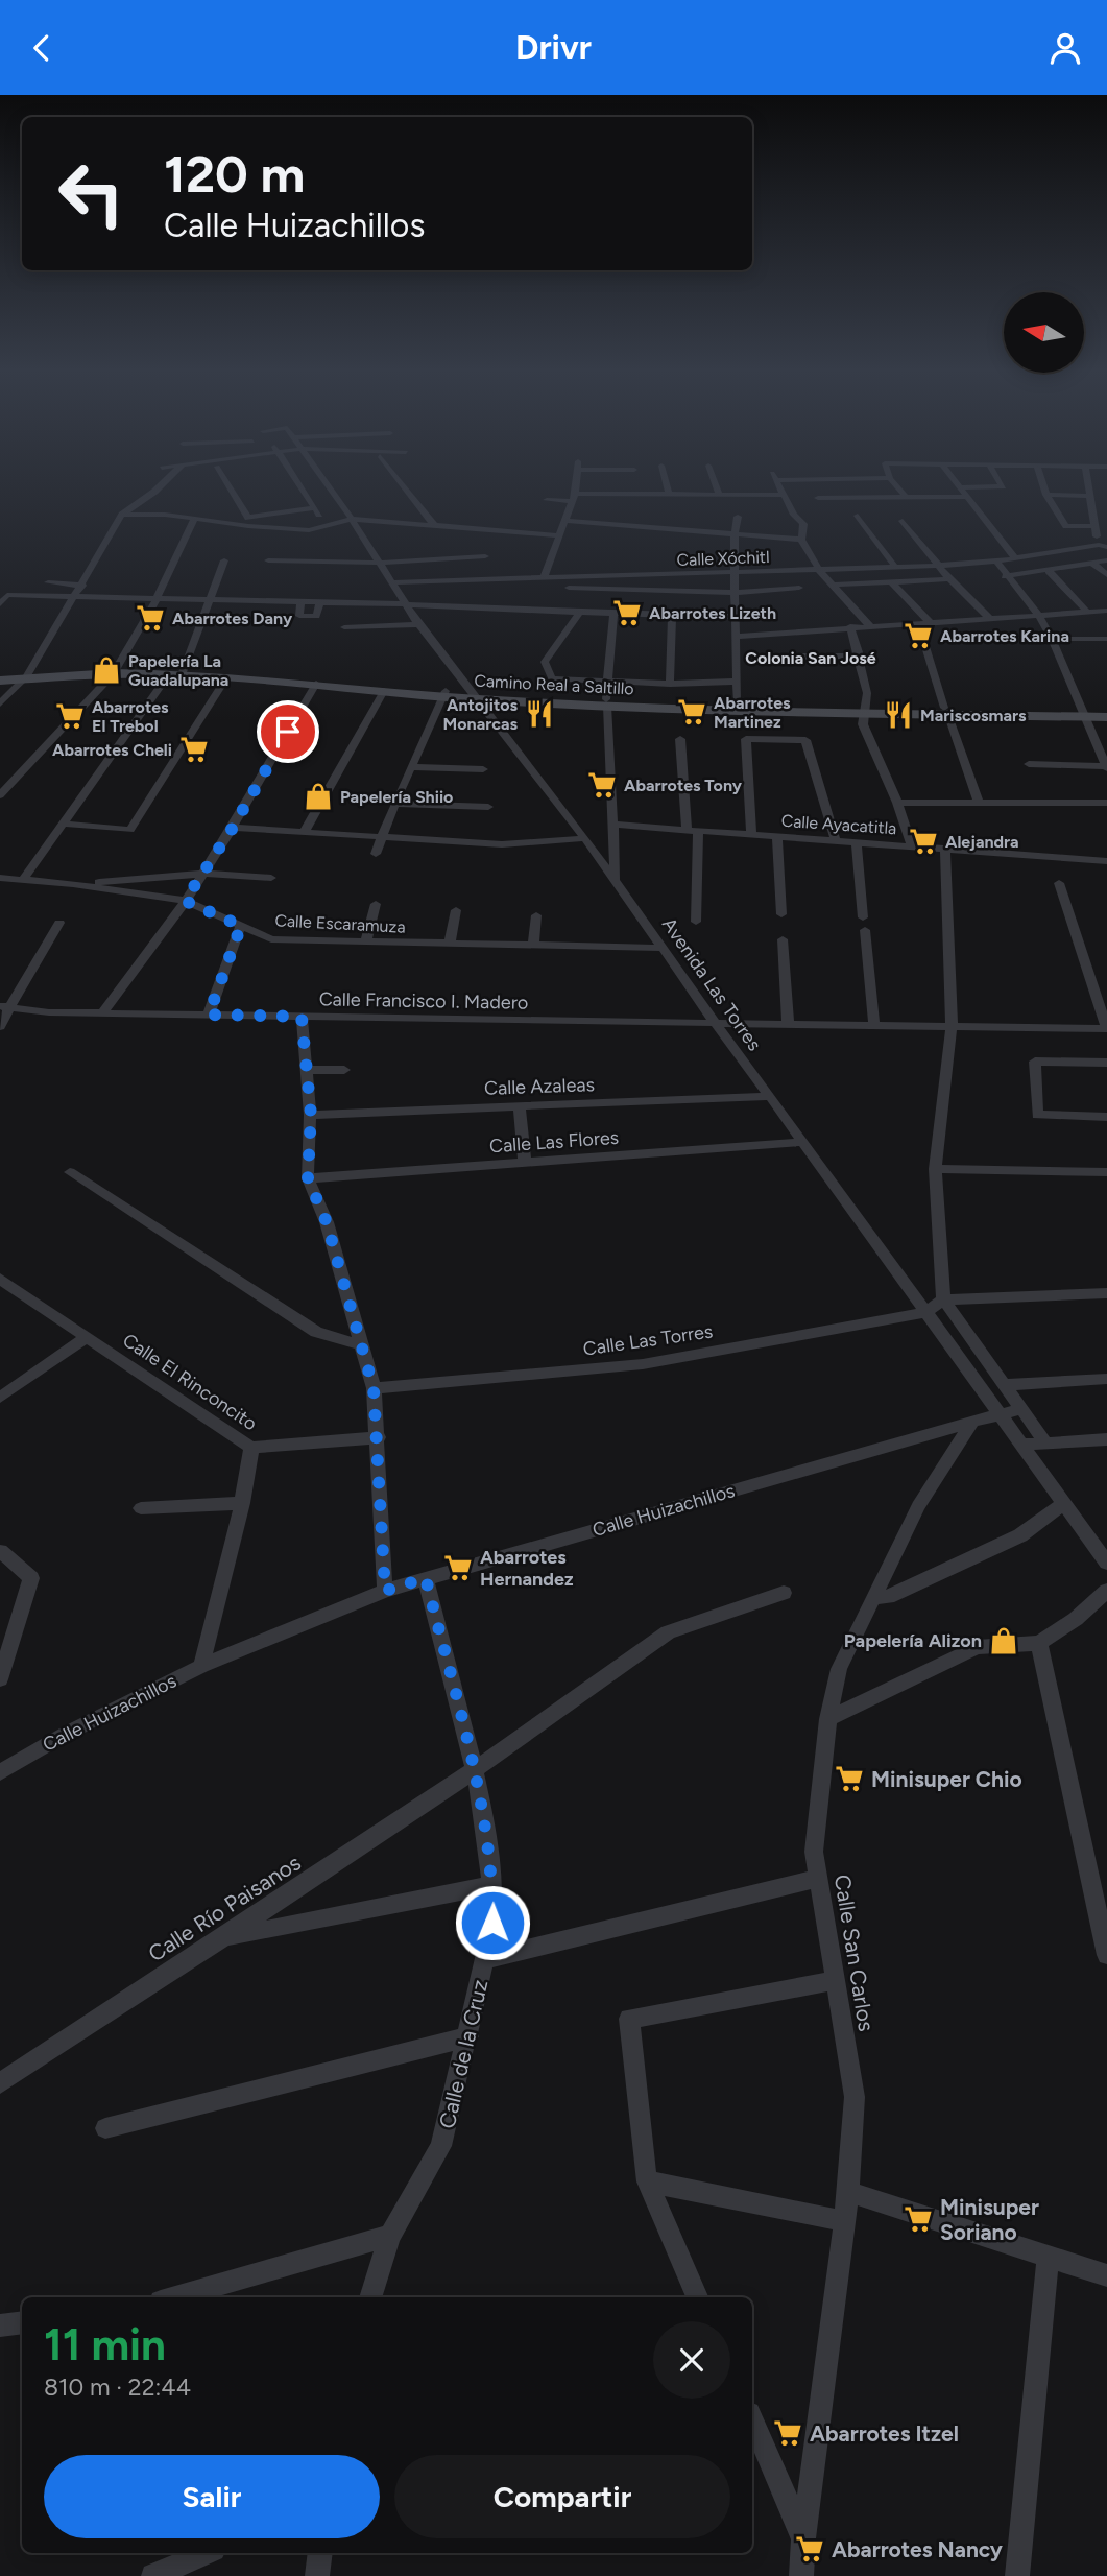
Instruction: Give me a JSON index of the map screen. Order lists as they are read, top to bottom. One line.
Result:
{"streets":{"street":["Calle Xóchitl","Camino Real a Saltillo","Calle Ayacatitla","Calle Escaramuza","Avenida Las Torres","Calle Francisco I. Madero","Calle Azaleas","Calle Las Flores","Calle Las Torres","Calle El Rinconcito","Calle Huizachillos","Calle Río Paisanos","Calle San Carlos","Calle de la Cruz"]},"crossings":[["Calle Xóchitl","Avenida Las Torres"],["Camino Real a Saltillo","Avenida Las Torres"],["Calle Escaramuza","Avenida Las Torres"],["Avenida Las Torres","Calle Francisco I. Madero"],["Avenida Las Torres","Calle Azaleas"],["Avenida Las Torres","Calle Las Flores"],["Avenida Las Torres","Calle Las Torres"],["Calle Huizachillos","Calle San Carlos"],["Calle Huizachillos","Calle de la Cruz"],["Calle Río Paisanos","Calle de la Cruz"]],"districts":["Colonia San José"],"places":{"supermarket":["Abarrotes Lizeth","Abarrotes Dany","Abarrotes Karina","Abarrotes Martinez","Abarrotes El Trebol","Abarrotes Cheli","Abarrotes Tony","Alejandra","Abarrotes Hernandez","Minisuper Chio","Minisuper Soriano","Abarrotes Itzel","Abarrotes Nancy"],"shop":["Papelería La Guadalupana","Papelería Shiio","Papelería Alizon"],"restaurant":["Antojitos Monarcas","Mariscosmars"]},"north":"left","page":{"header":"Drivr","turn":["120 m","Calle Huizachillos"],"heading":["11 min","810 m · 22:44"],"buttons":["Salir","Compartir"]}}
